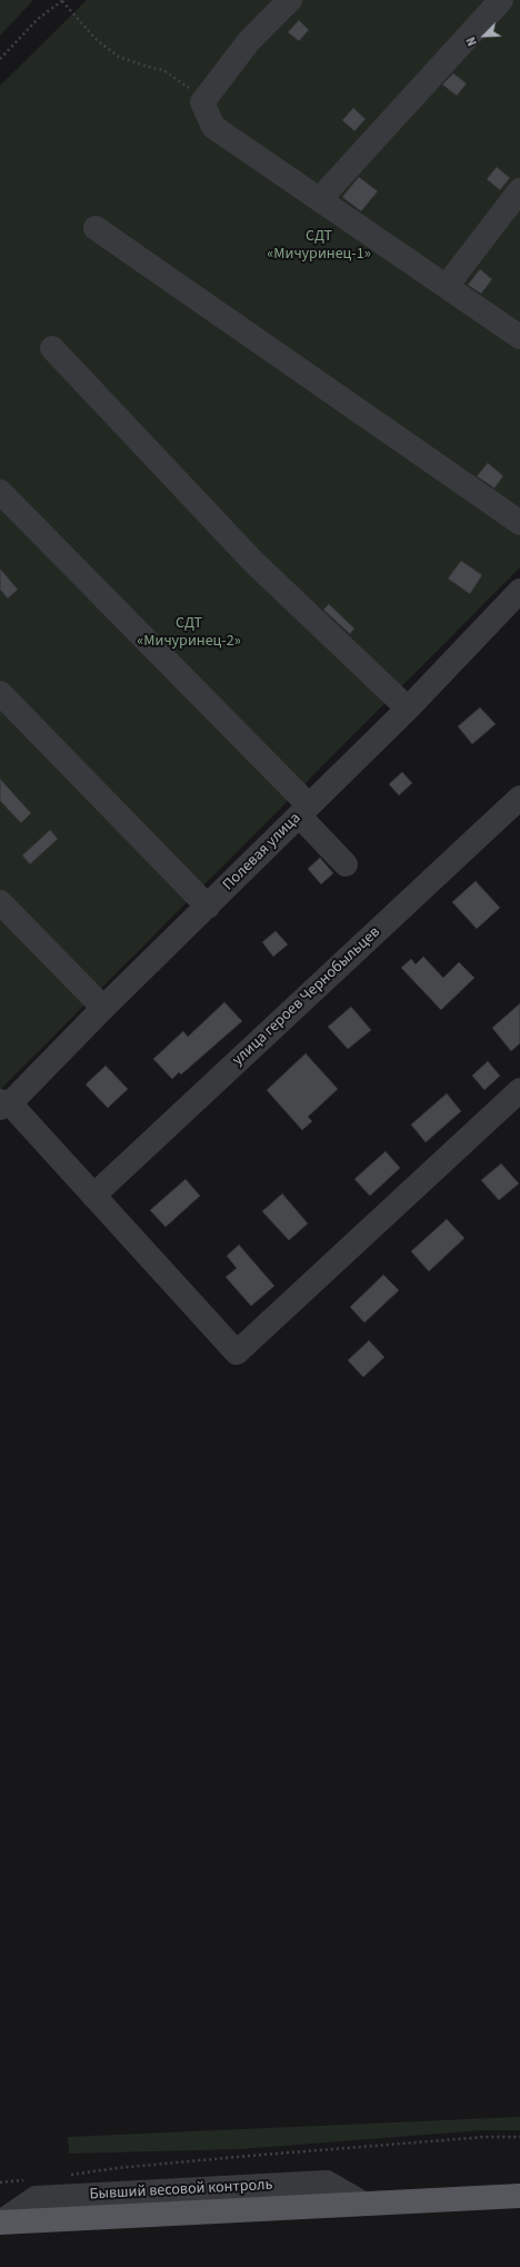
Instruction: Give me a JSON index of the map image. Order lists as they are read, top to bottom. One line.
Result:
{"streets":{"street":["Полевая улица","улица героев Чернобыльцев"]},"parks":["СДТ «Мичуринец-1»","СДТ «Мичуринец-2»"],"north":"bottom left"}
